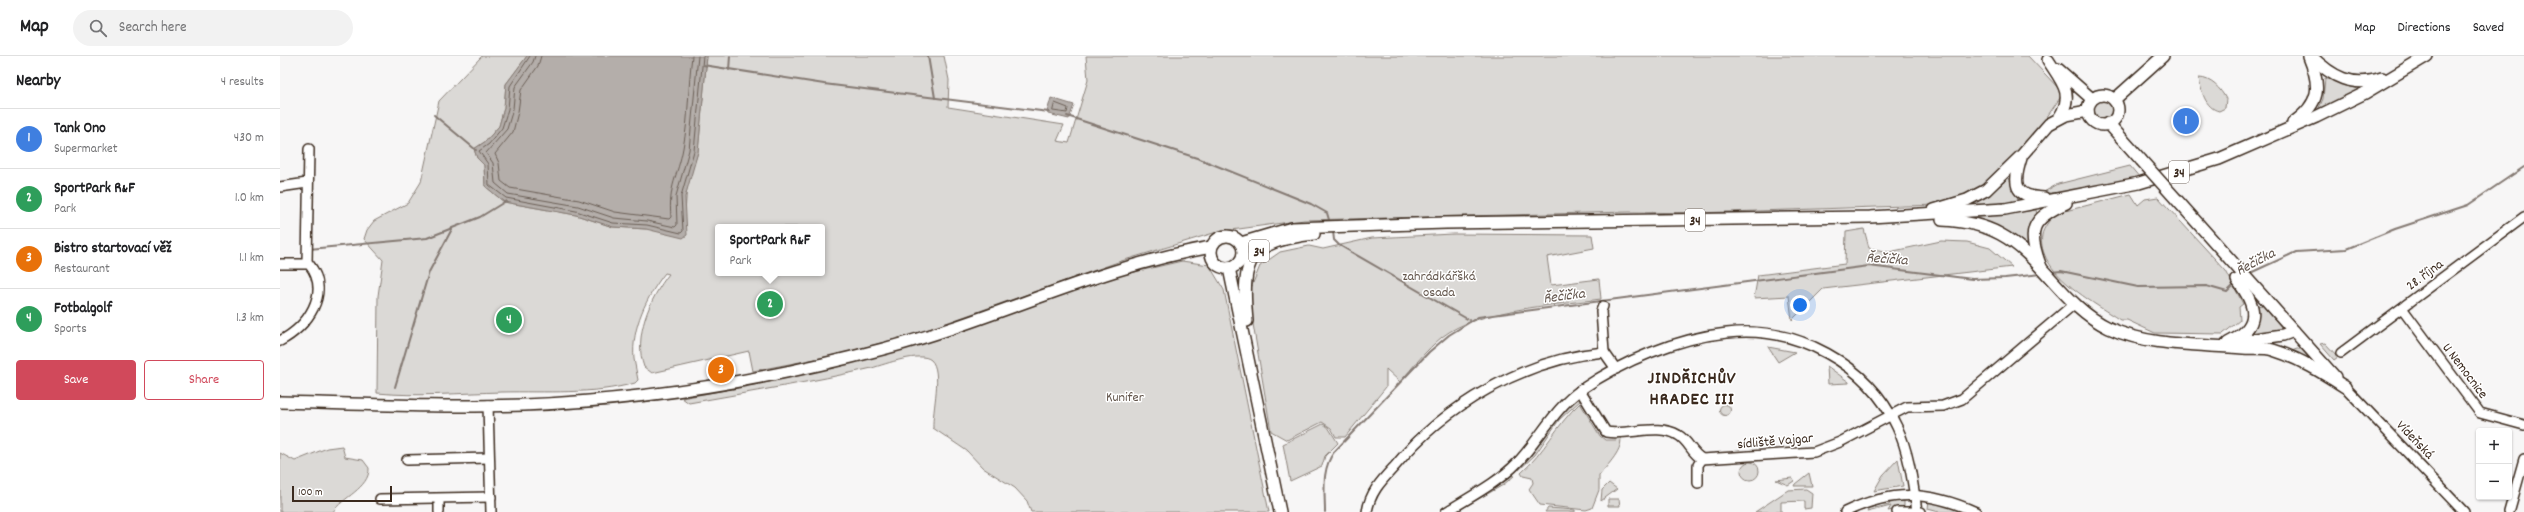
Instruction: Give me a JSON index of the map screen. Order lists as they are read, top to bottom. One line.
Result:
{"streets":{"main road":["34"],"street":["28. října","U Nemocnice","Vídeňská","sídliště Vajgar"]},"crossings":[["28. října","U Nemocnice"]],"districts":["JINDŘICHŮV HRADEC III"],"water":["Řečička"],"parks":["zahrádkářšká osada","Kunifer"],"scale_bar":"100 m","page":{"header":"Map","search":"Search here","nav":["Map","Directions","Saved"],"heading":["Nearby","4 results"],"pins":["1","2","4","3"],"list":[{"mark":"1","name":"Tank Ono","note":"Supermarket","value":"430 m"},{"mark":"2","name":"SportPark R&F","note":"Park","value":"1.0 km"},{"mark":"3","name":"Bistro startovací věž","note":"Restaurant","value":"1.1 km"},{"mark":"4","name":"Fotbalgolf","note":"Sports","value":"1.3 km"}],"popup":["SportPark R&F","Park"],"buttons":["Save","Share"],"map_buttons":["+","−"],"scale":"100 m"}}
